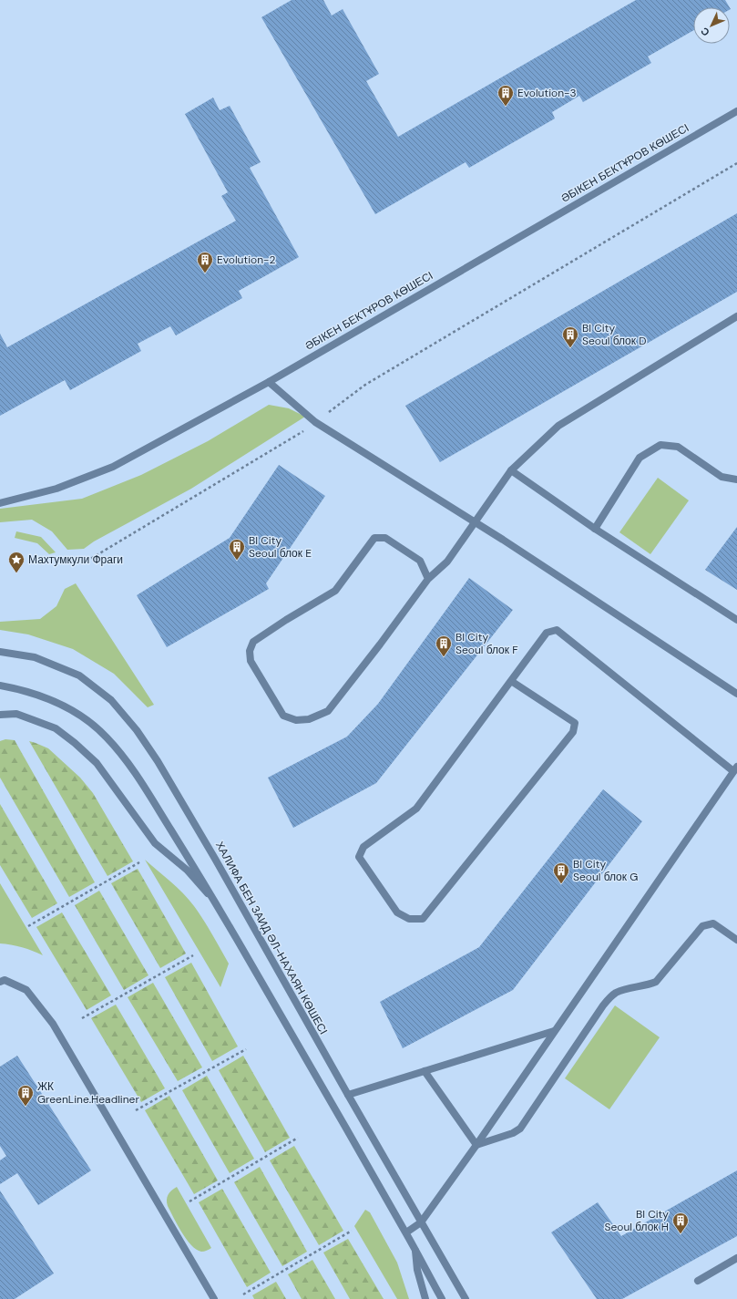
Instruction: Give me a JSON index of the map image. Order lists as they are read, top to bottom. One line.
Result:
{"streets":{"street":["ӘБІКЕН БЕКТҰРОВ КӨШЕСІ","ХАЛИФА БЕН ЗАИД ӘЛ-НАХАЯН КӨШЕСІ"]},"places":{"building":["Evolution-3","Evolution-2","BI City Seoul блок D","BI City Seoul блок E","BI City Seoul блок F","BI City Seoul блок G","ЖК GreenLine.Headliner","BI City Seoul блок H"],"place":["Махтумкули Фраги"]},"north":"bottom left"}
